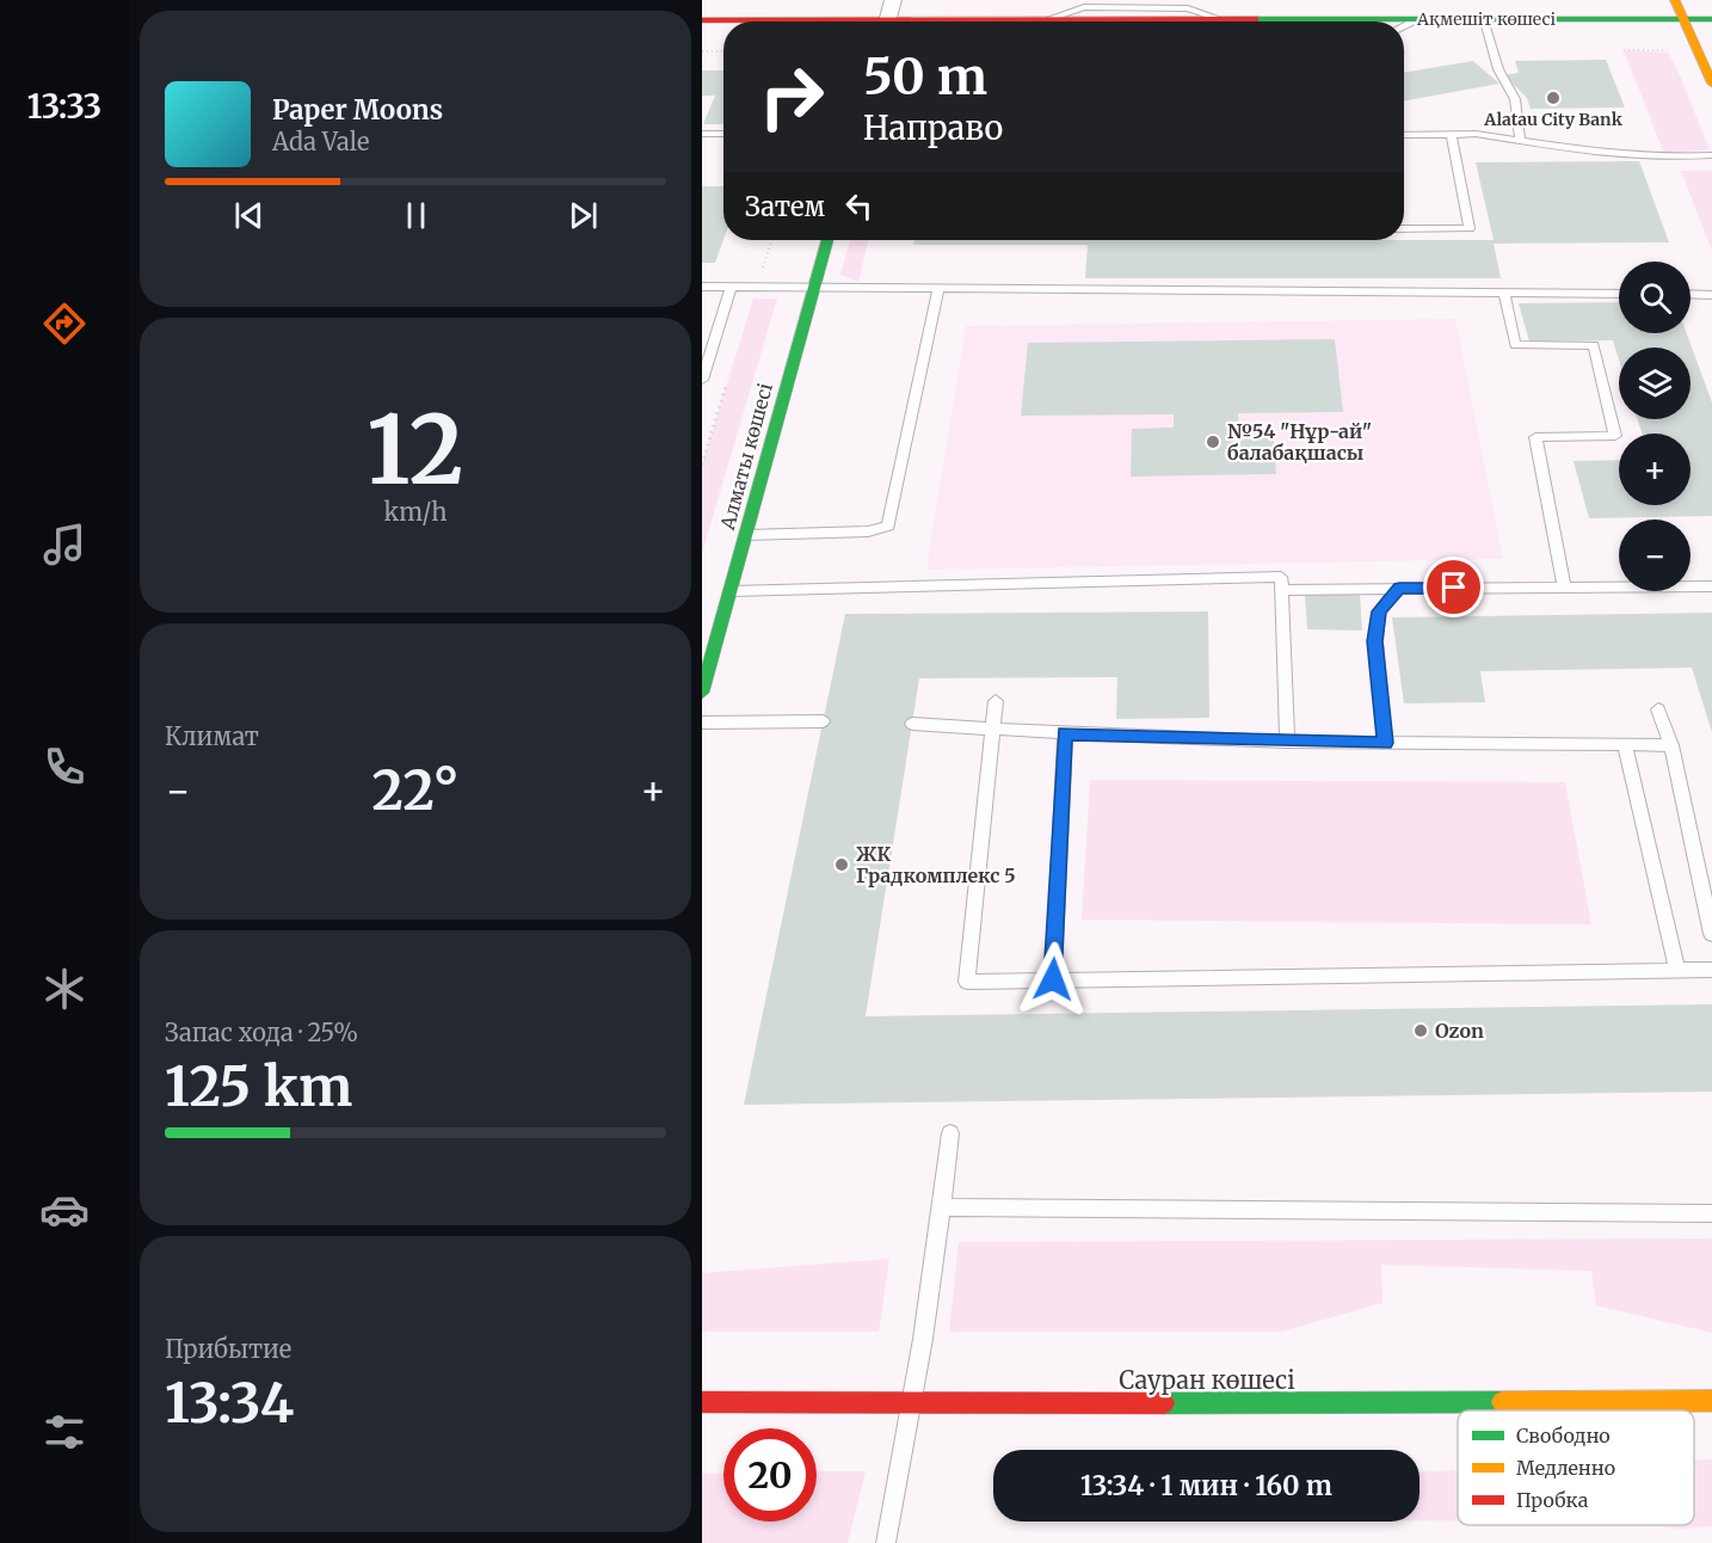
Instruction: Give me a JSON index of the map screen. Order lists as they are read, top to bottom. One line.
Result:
{"streets":{"main road":["Ақмешіт көшесі","Алматы көшесі","Сауран көшесі"]},"places":["Alatau City Bank","№54 \"Нұр-ай\" балабақшасы","ЖК Градкомплекс 5","Ozon"],"legend":["Свободно","Медленно","Пробка"],"page":{"tabs":"13:33","turn":["50 m","Направо"],"song":["Paper Moons","Ada Vale"],"then":"Затем","map_buttons":["+","−"],"tile":[["12","km/h"],"Климат",["Запас хода · 25%","125 km"],["Прибытие","13:34"]],"heat":["−","22°","+"],"limit":"20","trip":"13:34 · 1 мин · 160 m"}}
